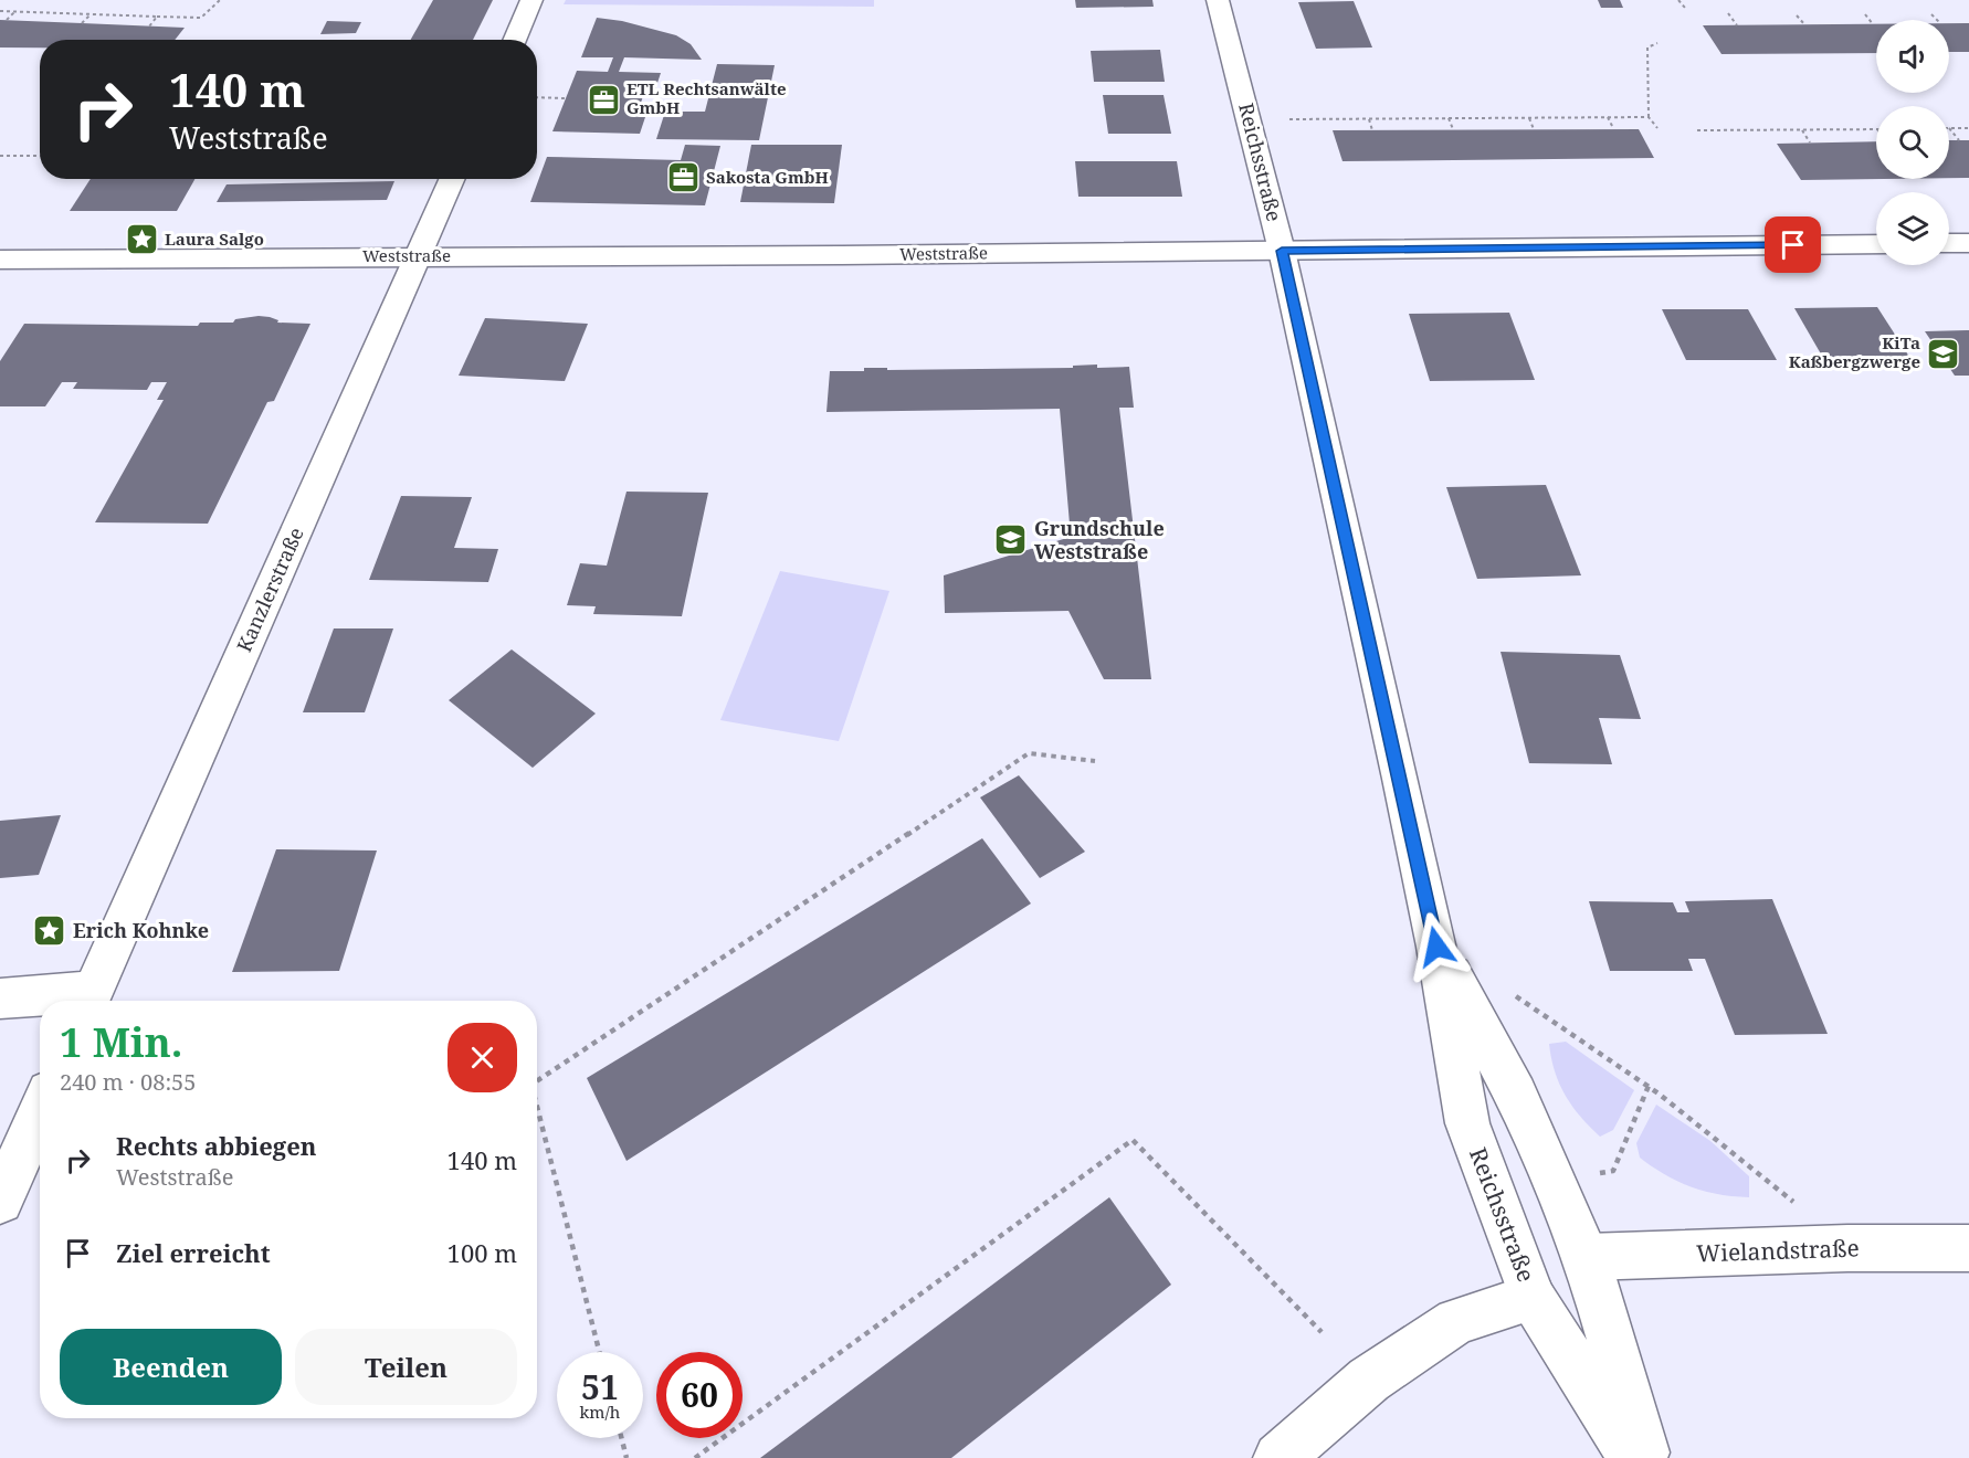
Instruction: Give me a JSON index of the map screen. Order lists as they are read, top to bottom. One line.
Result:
{"streets":{"street":["Reichsstraße","Weststraße","Kanzlerstraße","Wielandstraße"]},"crossings":[["Reichsstraße","Weststraße"],["Reichsstraße","Wielandstraße"],["Weststraße","Kanzlerstraße"]],"places":{"office":["ETL Rechtsanwälte GmbH","Sakosta GmbH"],"place":["Laura Salgo","Erich Kohnke"],"school or university":["KiTa Kaßbergzwerge","Grundschule Weststraße"]},"page":{"turn":["140 m","Weststraße"],"heading":["1 Min.","240 m · 08:55"],"list":[{"name":"Rechts abbiegen","note":"Weststraße","value":"140 m"},{"name":"Ziel erreicht","value":"100 m"}],"buttons":["Beenden","Teilen"],"speed":"51 km/h","limit":"60"}}
